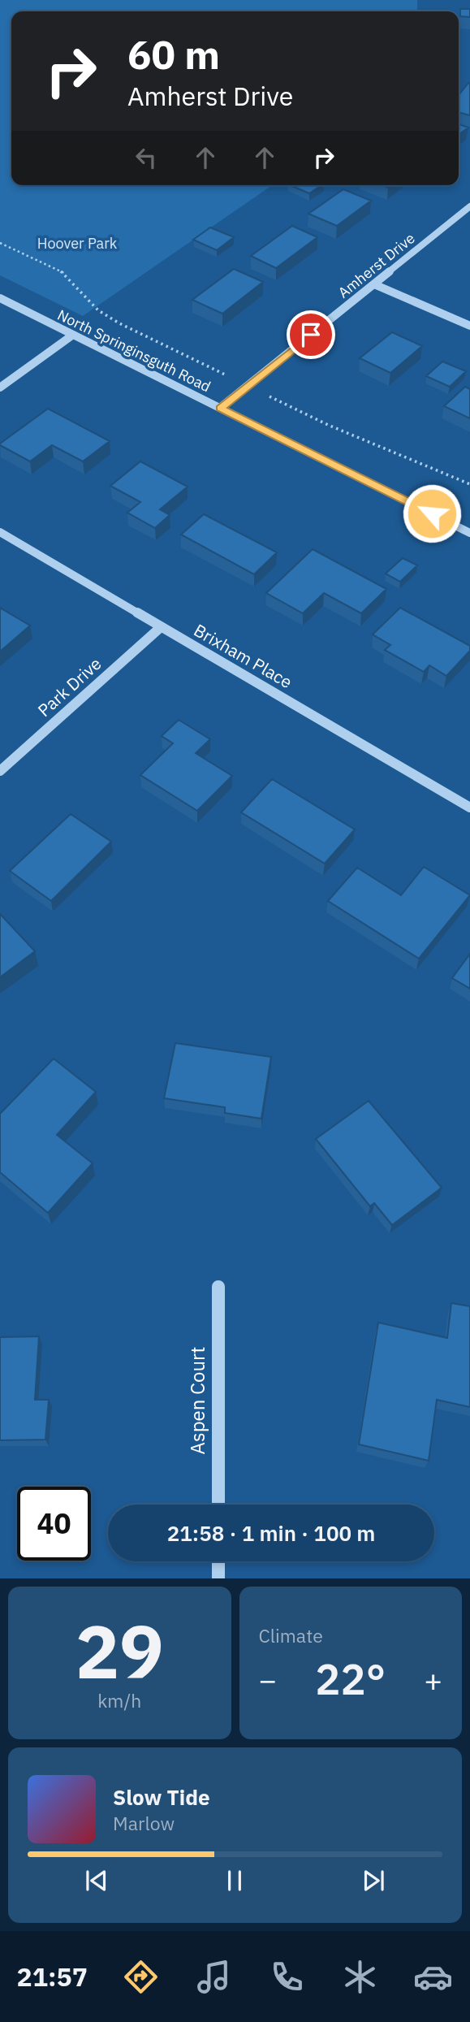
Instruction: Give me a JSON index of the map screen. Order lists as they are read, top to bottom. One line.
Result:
{"streets":{"street":["Amherst Drive","North Springinsguth Road","Brixham Place","Park Drive","Aspen Court"]},"crossings":[["Amherst Drive","North Springinsguth Road"],["Brixham Place","Park Drive"]],"parks":["Hoover Park"],"page":{"turn":["60 m","Amherst Drive"],"limit":"40","trip":"21:58 · 1 min · 100 m","tile":[["29","km/h"],"Climate"],"heat":["−","22°","+"],"song":["Slow Tide","Marlow"],"tabs":"21:57"}}
